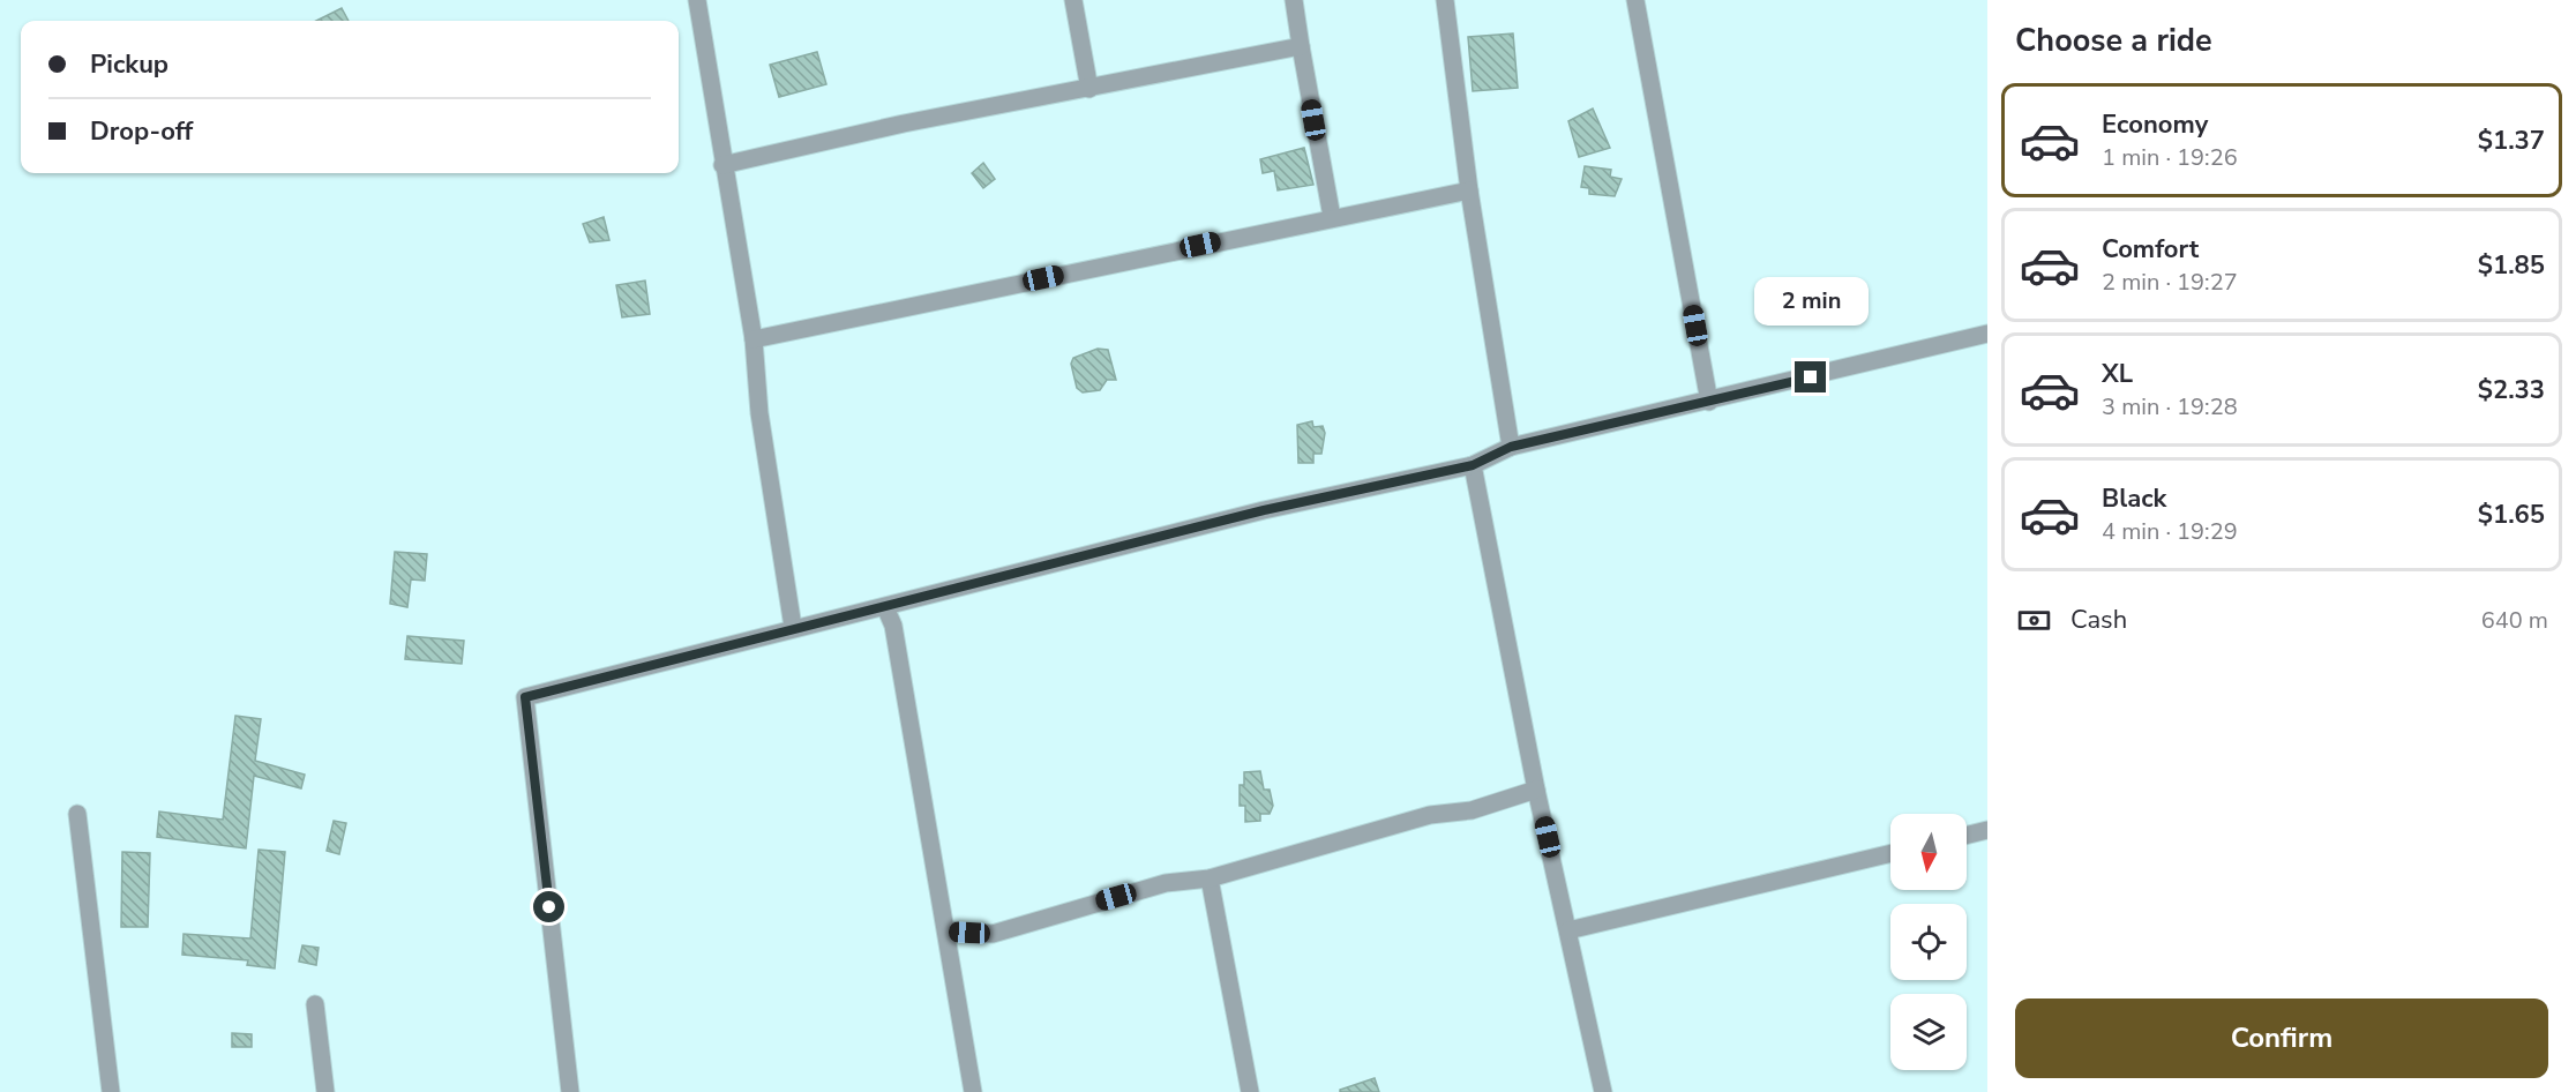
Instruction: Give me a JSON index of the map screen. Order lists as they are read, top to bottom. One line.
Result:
{"north":"bottom","page":{"heading":"Choose a ride","banner":["Pickup","Drop-off"],"list":[{"name":"Economy","note":"1 min · 19:26","value":"$1.37"},{"name":"Comfort","note":"2 min · 19:27","value":"$1.85"},{"name":"XL","note":"3 min · 19:28","value":"$2.33"},{"name":"Black","note":"4 min · 19:29","value":"$1.65"}],"bubble":"2 min","pay":["Cash","640 m"],"buttons":"Confirm"}}
